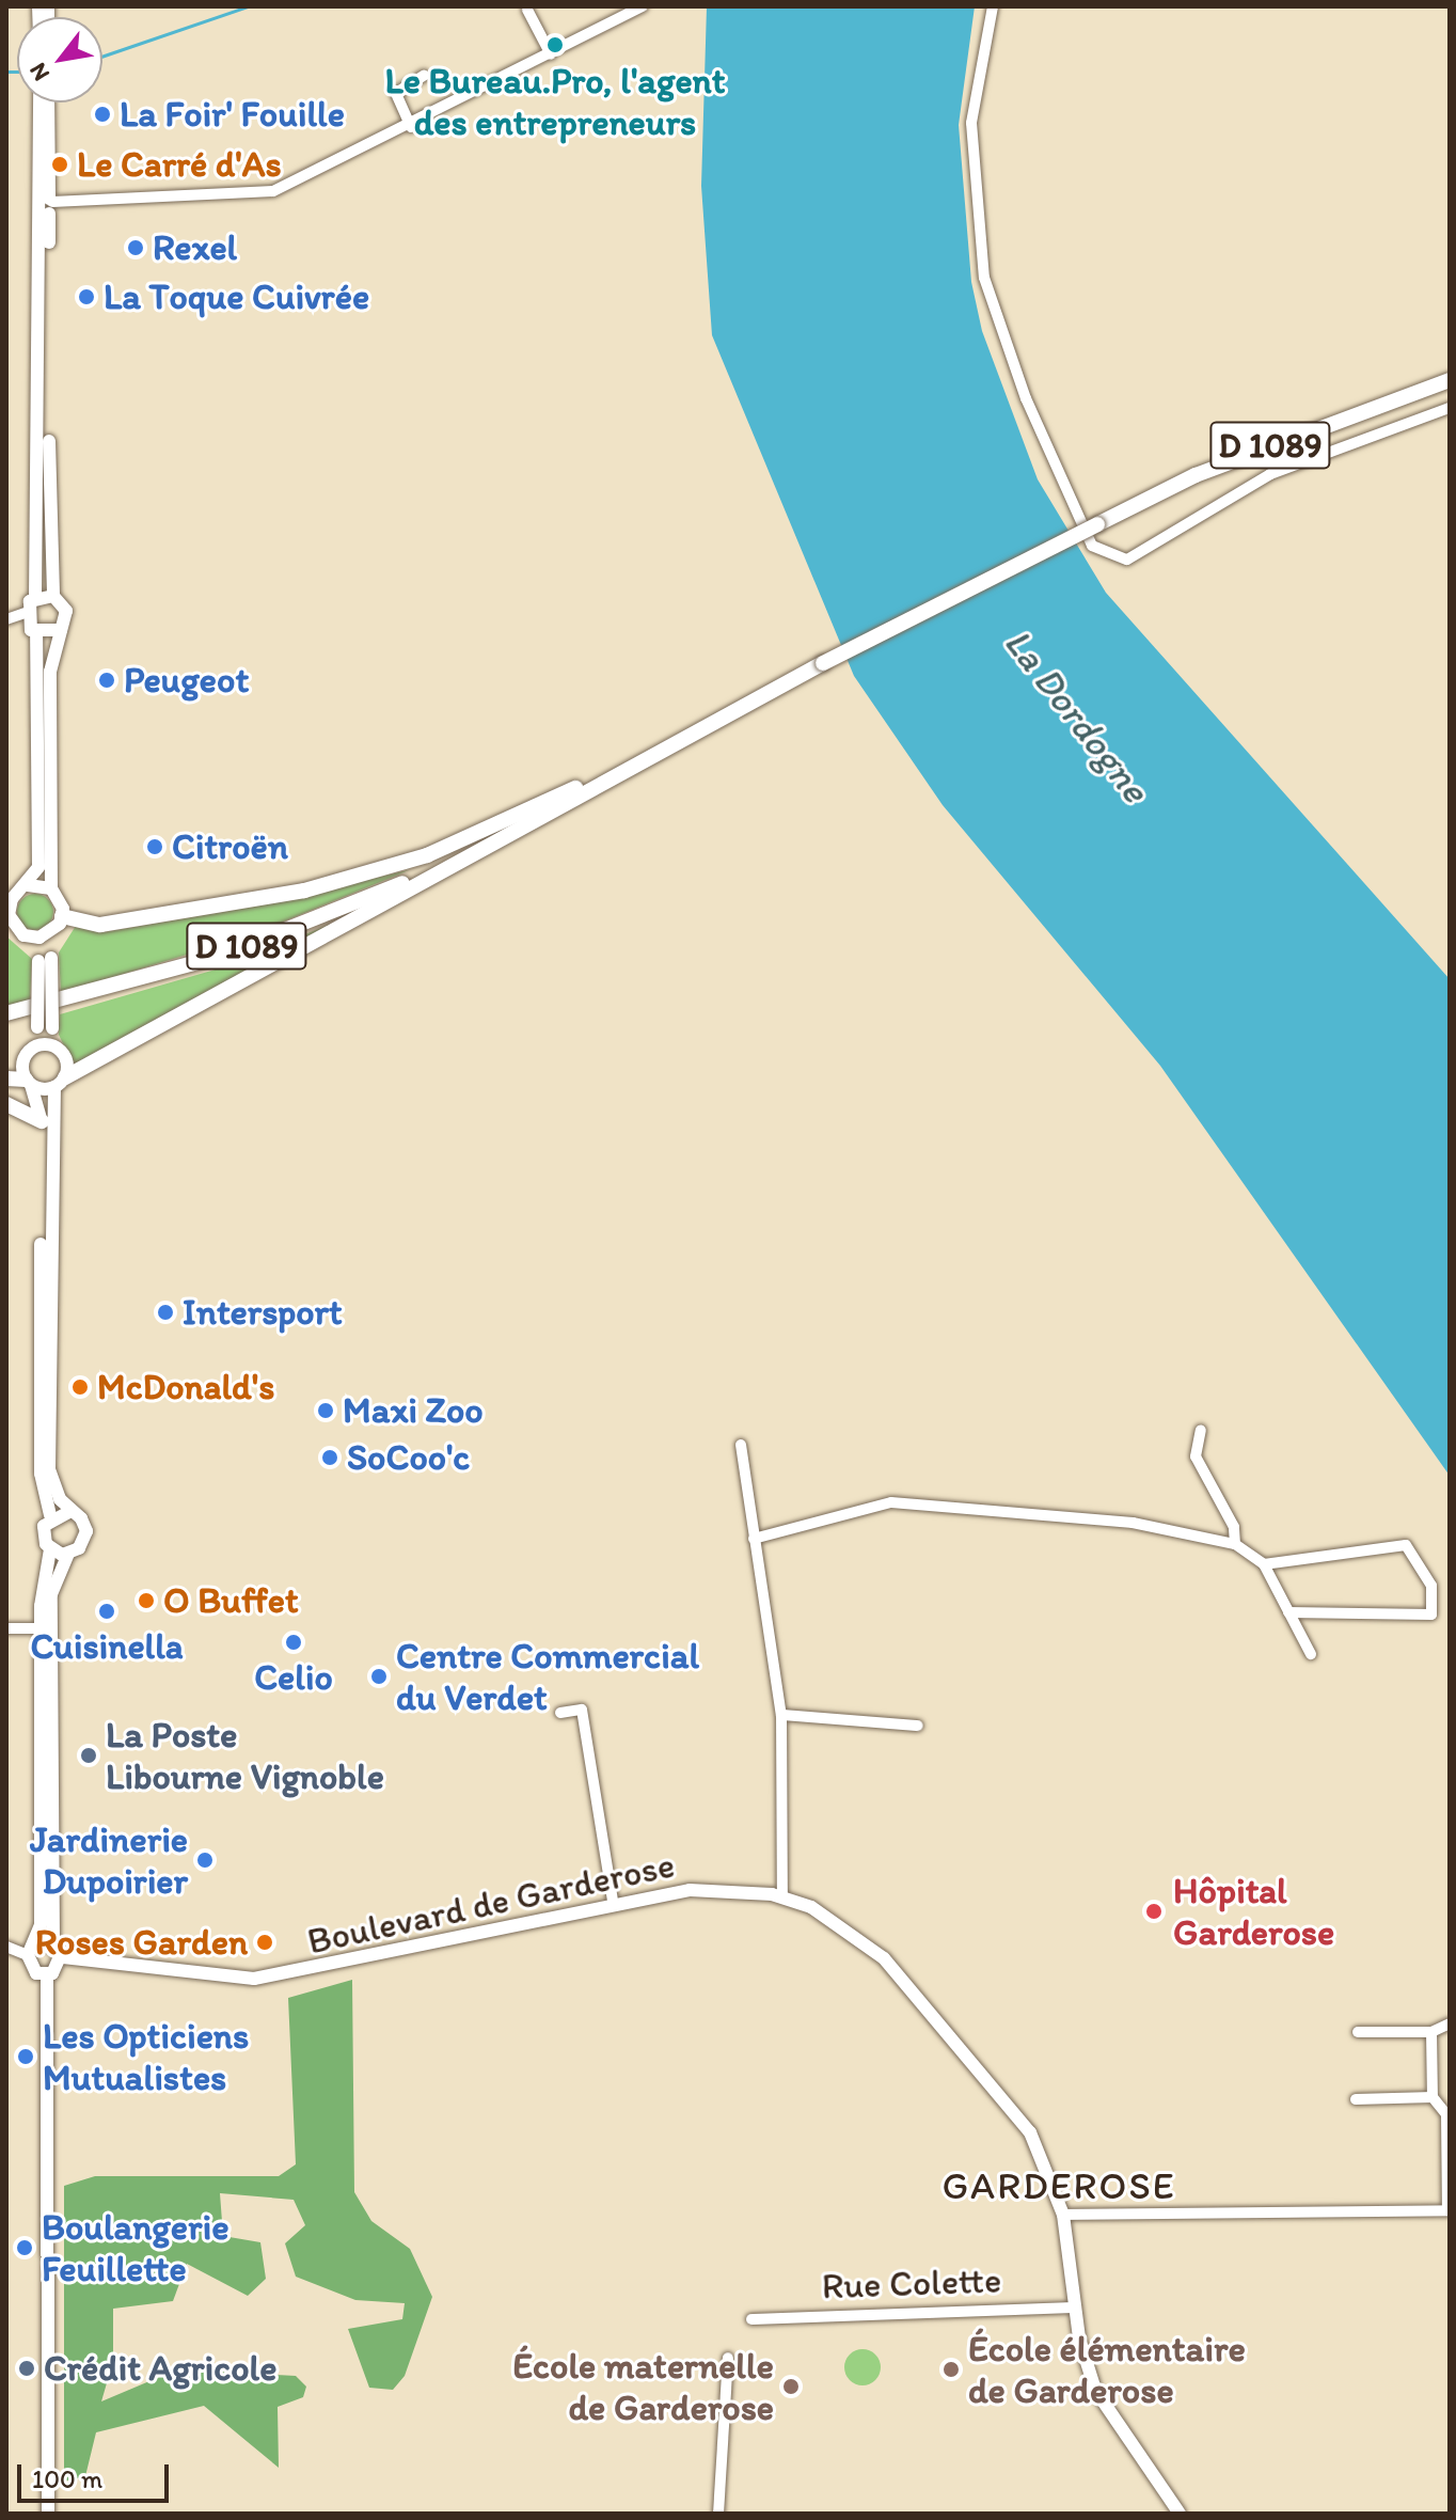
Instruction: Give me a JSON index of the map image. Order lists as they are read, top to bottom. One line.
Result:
{"streets":{"highway":["D 1089"],"main road":["Boulevard de Garderose"],"street":["Rue Colette"]},"crossings":[["Boulevard de Garderose","Rue Colette"]],"districts":["GARDEROSE"],"water":["La Dordogne"],"places":["Le Bureau.Pro, l'agent des entrepreneurs","La Foir' Fouille","Le Carré d'As","Rexel","La Toque Cuivrée","Peugeot","Citroën","Intersport","McDonald's","Maxi Zoo","SoCoo'c","O Buffet","Cuisinella","Celio","Centre Commercial du Verdet","La Poste Libourne Vignoble","Jardinerie Dupoirier","Hôpital Garderose","Roses Garden","Les Opticiens Mutualistes","Boulangerie Feuillette","Crédit Agricole","École élémentaire de Garderose","École maternelle de Garderose"],"scale_bar":"100 m","north":"bottom left"}
